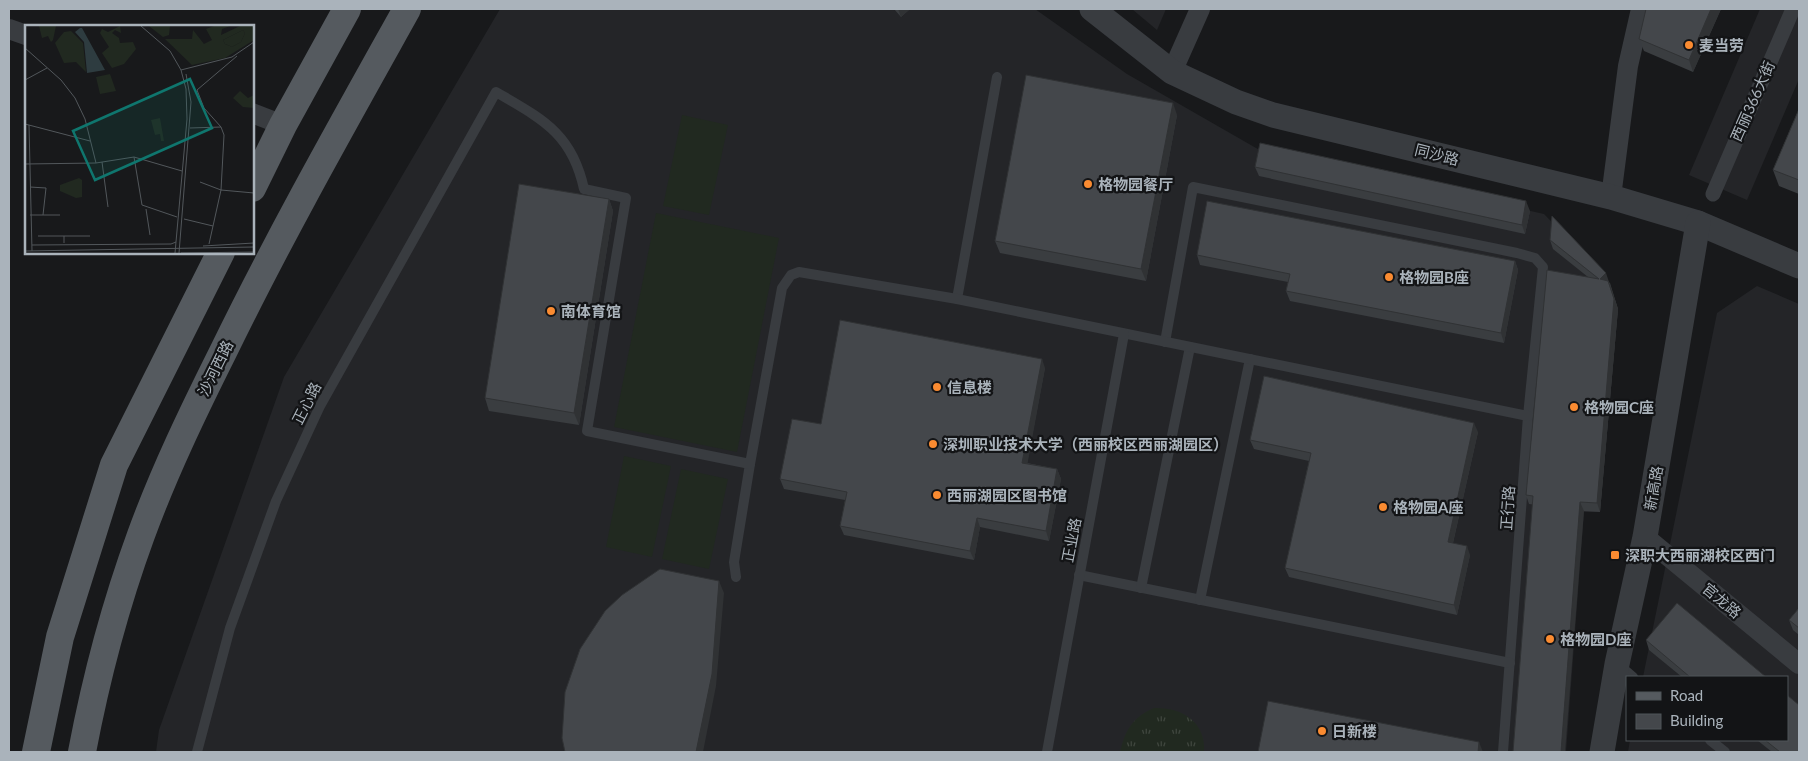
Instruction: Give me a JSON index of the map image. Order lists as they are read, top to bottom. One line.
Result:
{"streets":{"main road":["沙河西路"],"street":["西丽366大街","同沙路","新高路","官龙路"],"lane":["正心路","正行路","正业路"]},"crossings":[["同沙路","新高路"],["新高路","官龙路"]],"places":{"other":["麦当劳","格物园餐厅","格物园B座","南体育馆","信息楼","格物园C座","深圳职业技术大学（西丽校区西丽湖园区）","西丽湖园区图书馆","格物园A座","格物园D座","日新楼"],"transit":["深职大西丽湖校区西门"]},"legend":["Road","Building"]}
